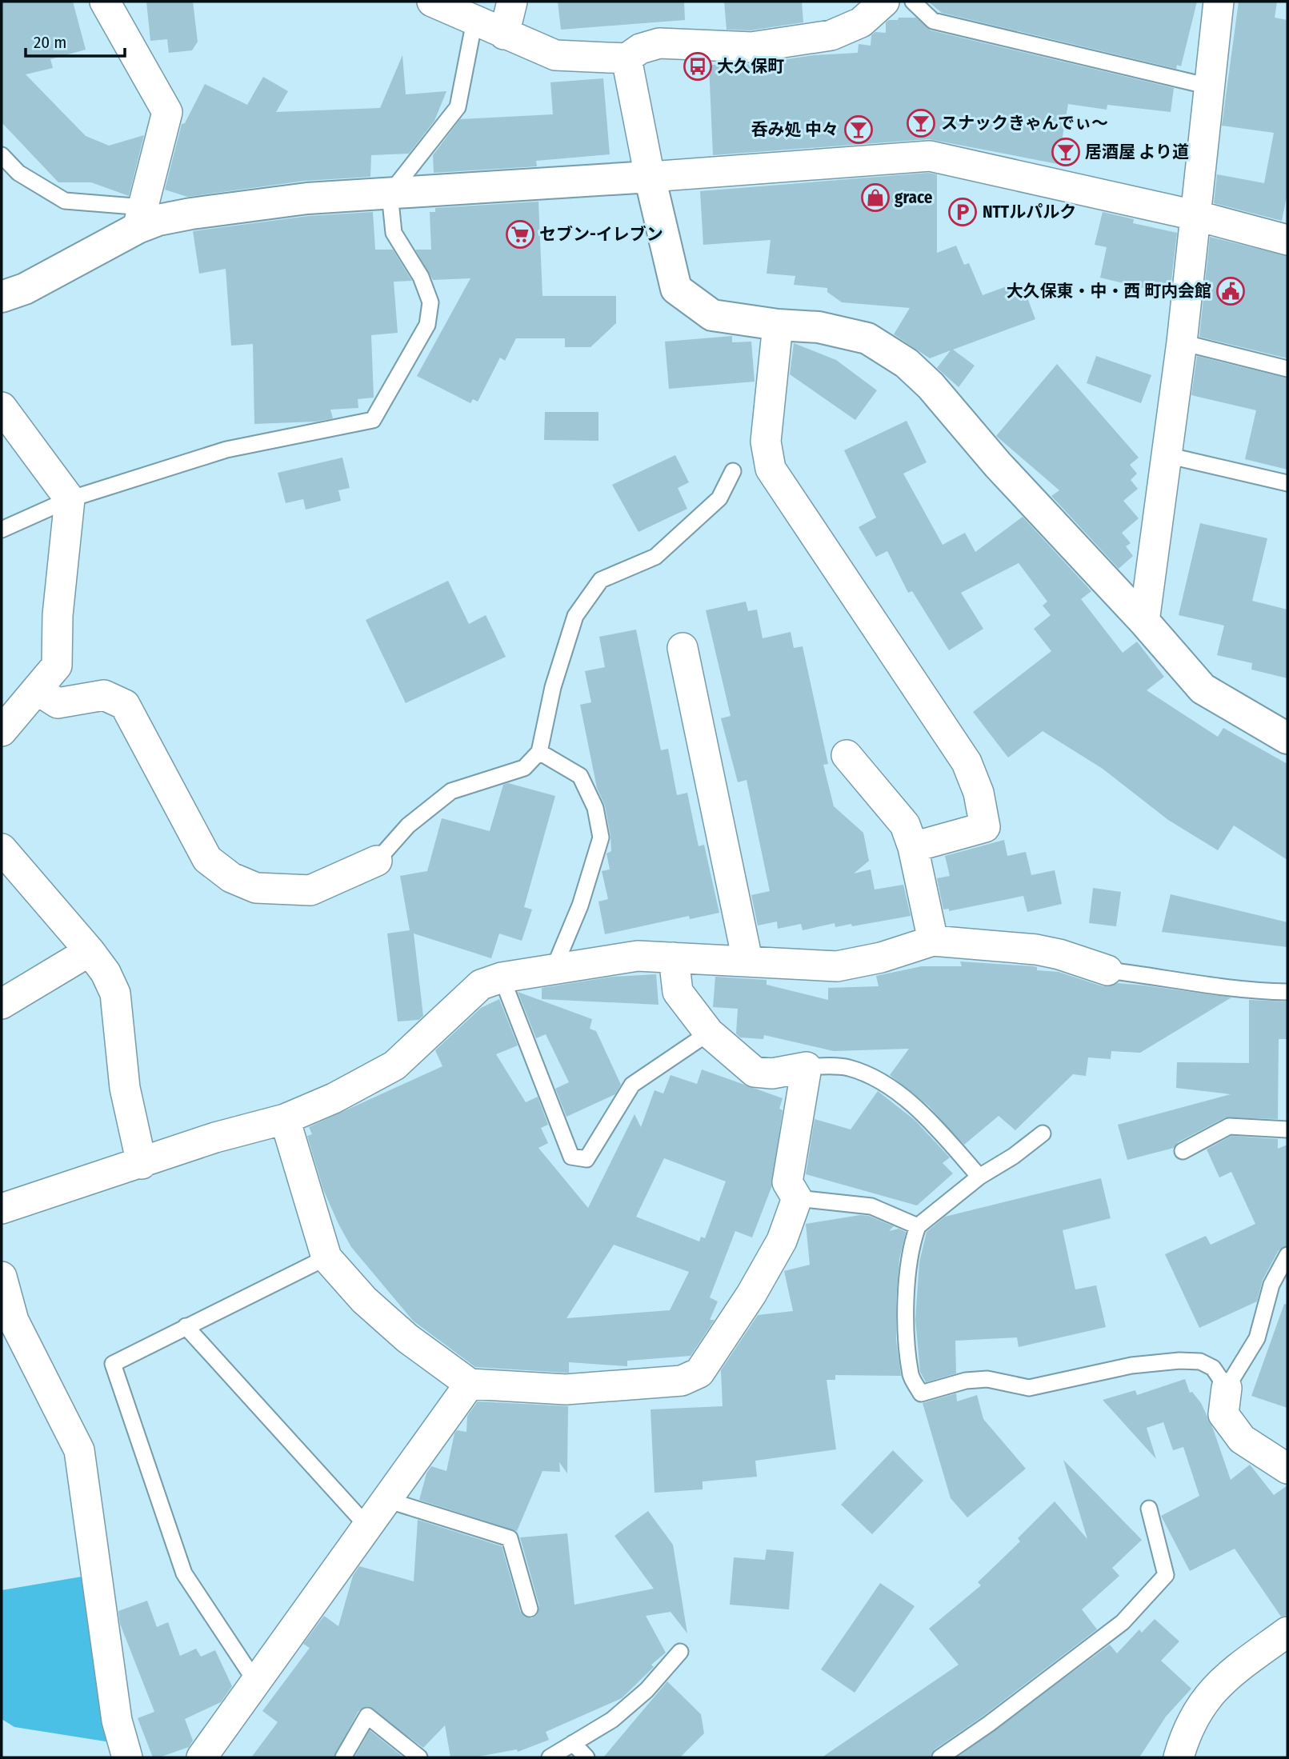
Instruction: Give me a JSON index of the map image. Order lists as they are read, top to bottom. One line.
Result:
{"places":{"bus stop":["大久保町"],"bar":["スナックきゃんでぃ〜","呑み処 中々","居酒屋 より道"],"shop":["grace"],"parking":["NTTルパルク"],"supermarket":["セブン-イレブン"],"public building":["大久保東・中・西 町内会館"]},"scale_bar":"20 m"}
